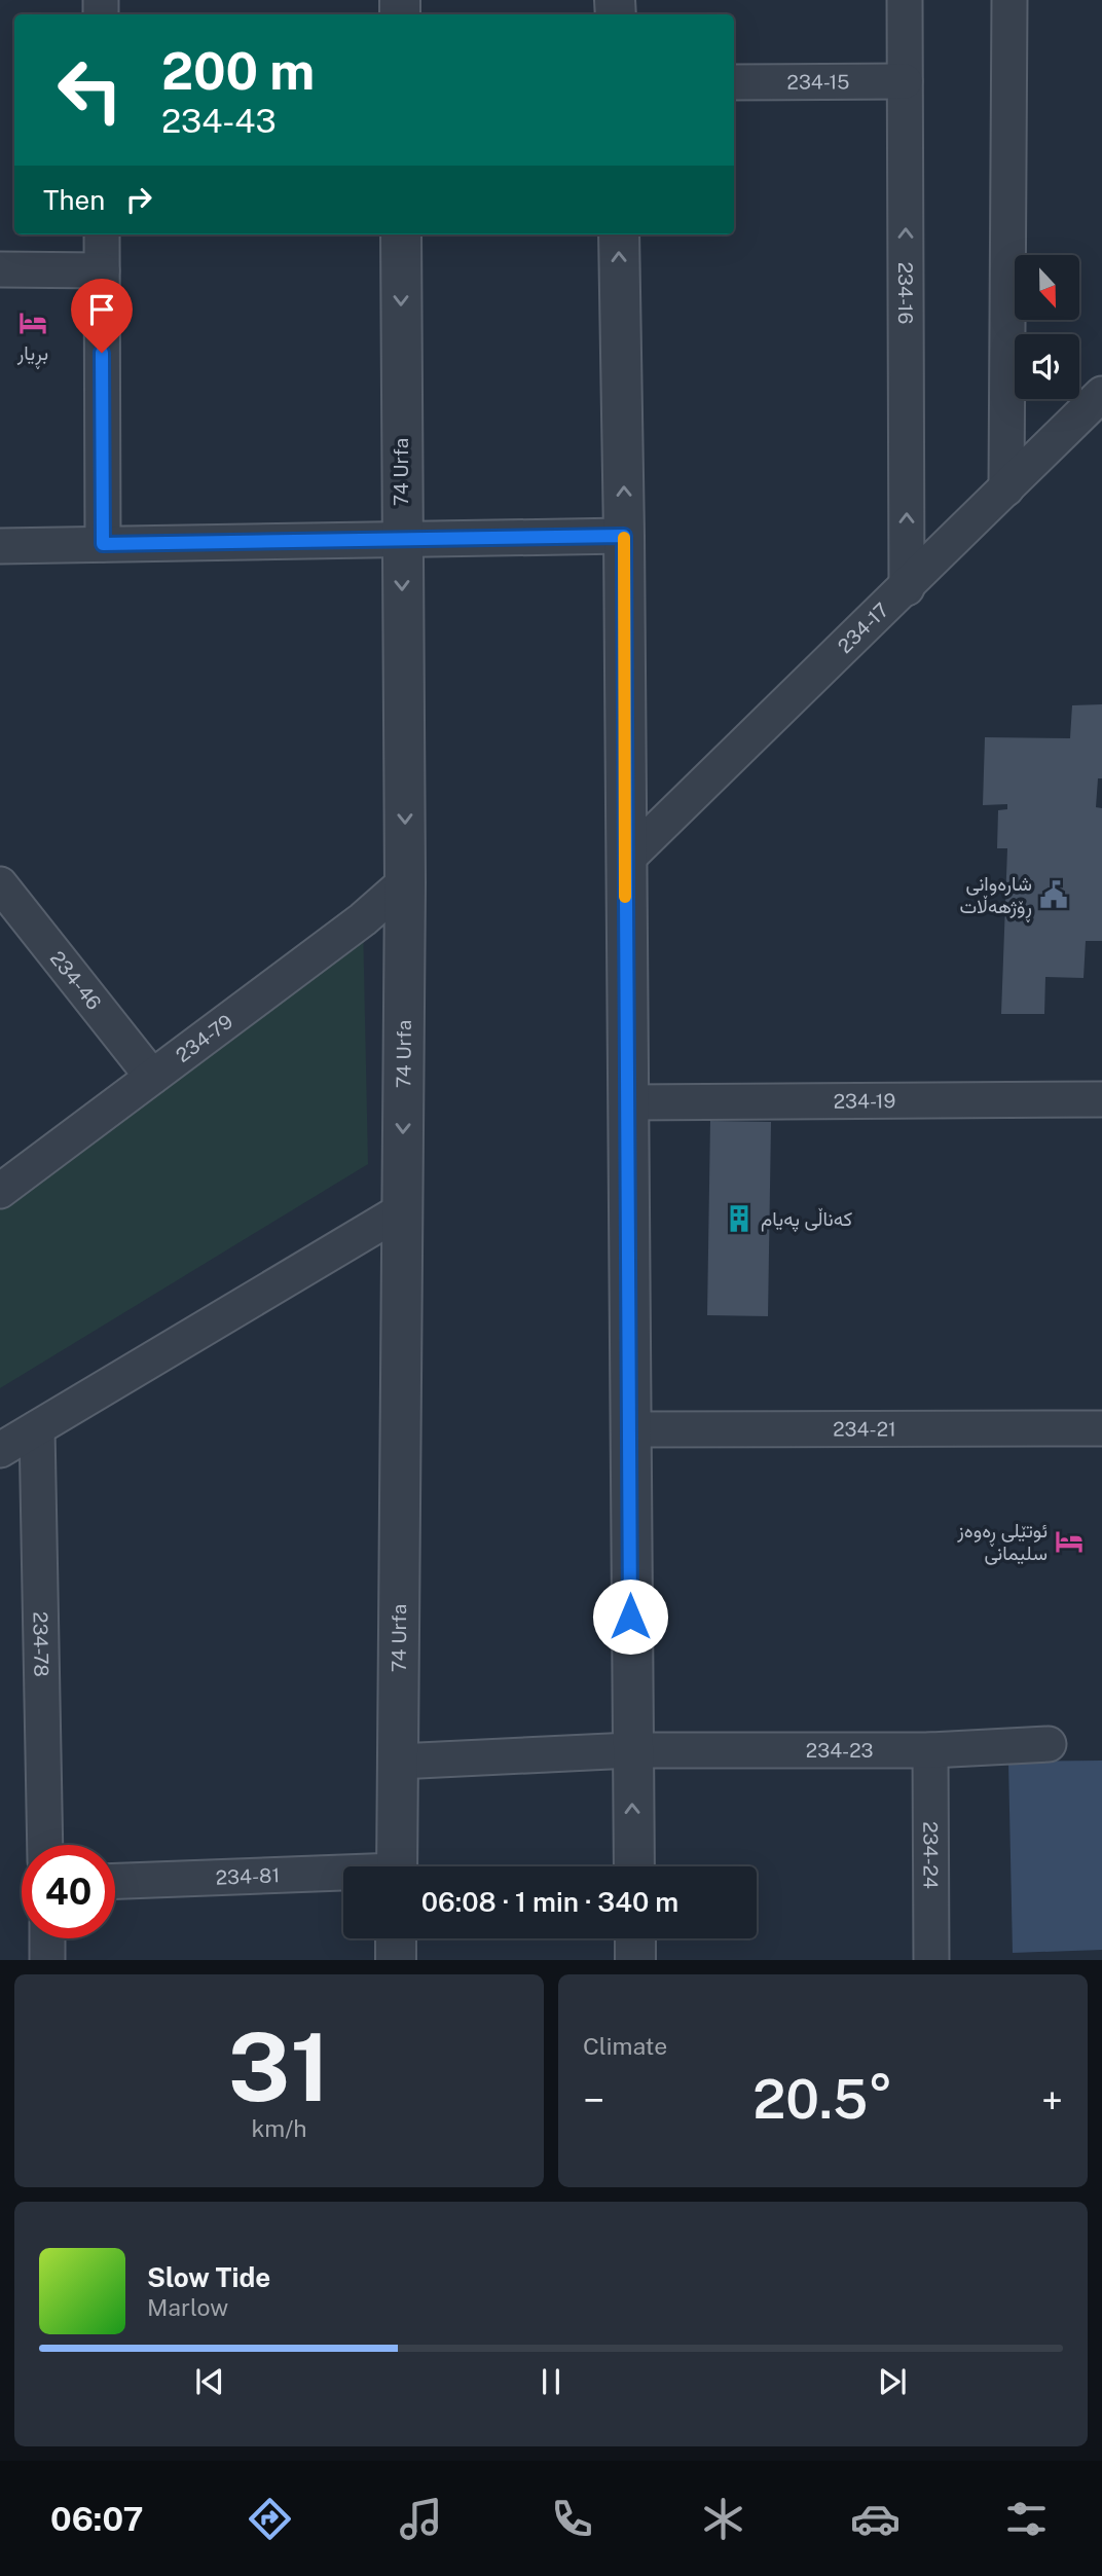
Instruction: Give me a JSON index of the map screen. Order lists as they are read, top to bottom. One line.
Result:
{"streets":{"street":["234-15","234-16","74 Urfa","234-17","234-46","234-79","234-19","234-21","234-78","234-23","234-24","234-81"]},"crossings":[["234-15","234-16"],["234-16","234-17"],["74 Urfa","234-79"],["74 Urfa","234-23"],["234-46","234-79"],["234-23","234-24"]],"places":{"hotel":["بڕیار","ئوتێلی ڕەوەز سلیمانی"],"public building":["شارەوانی ڕۆژهەڵات"],"building":["کەناڵی پەیام"]},"north":"bottom","page":{"turn":["200 m","234-43"],"then":"Then","limit":"40","trip":"06:08 · 1 min · 340 m","tile":[["31","km/h"],"Climate"],"heat":["−","20.5°","+"],"song":["Slow Tide","Marlow"],"tabs":"06:07"}}
